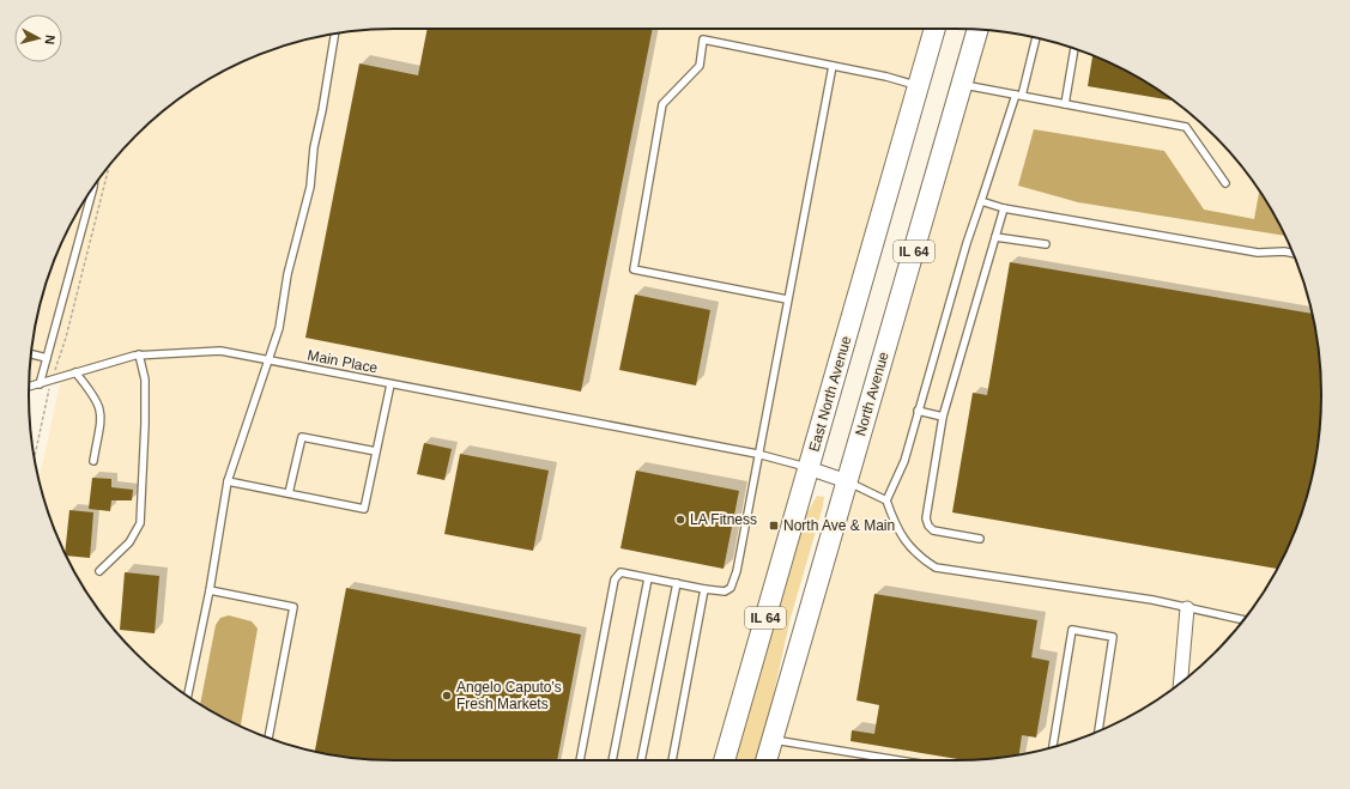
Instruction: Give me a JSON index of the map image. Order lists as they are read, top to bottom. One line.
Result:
{"streets":{"main road":["IL 64","East North Avenue","North Avenue"],"lane":["Main Place"]},"crossings":[["Main Place","East North Avenue"]],"places":{"other":["LA Fitness","Angelo Caputo's Fresh Markets"],"transit":["North Ave & Main"]},"north":"right"}
